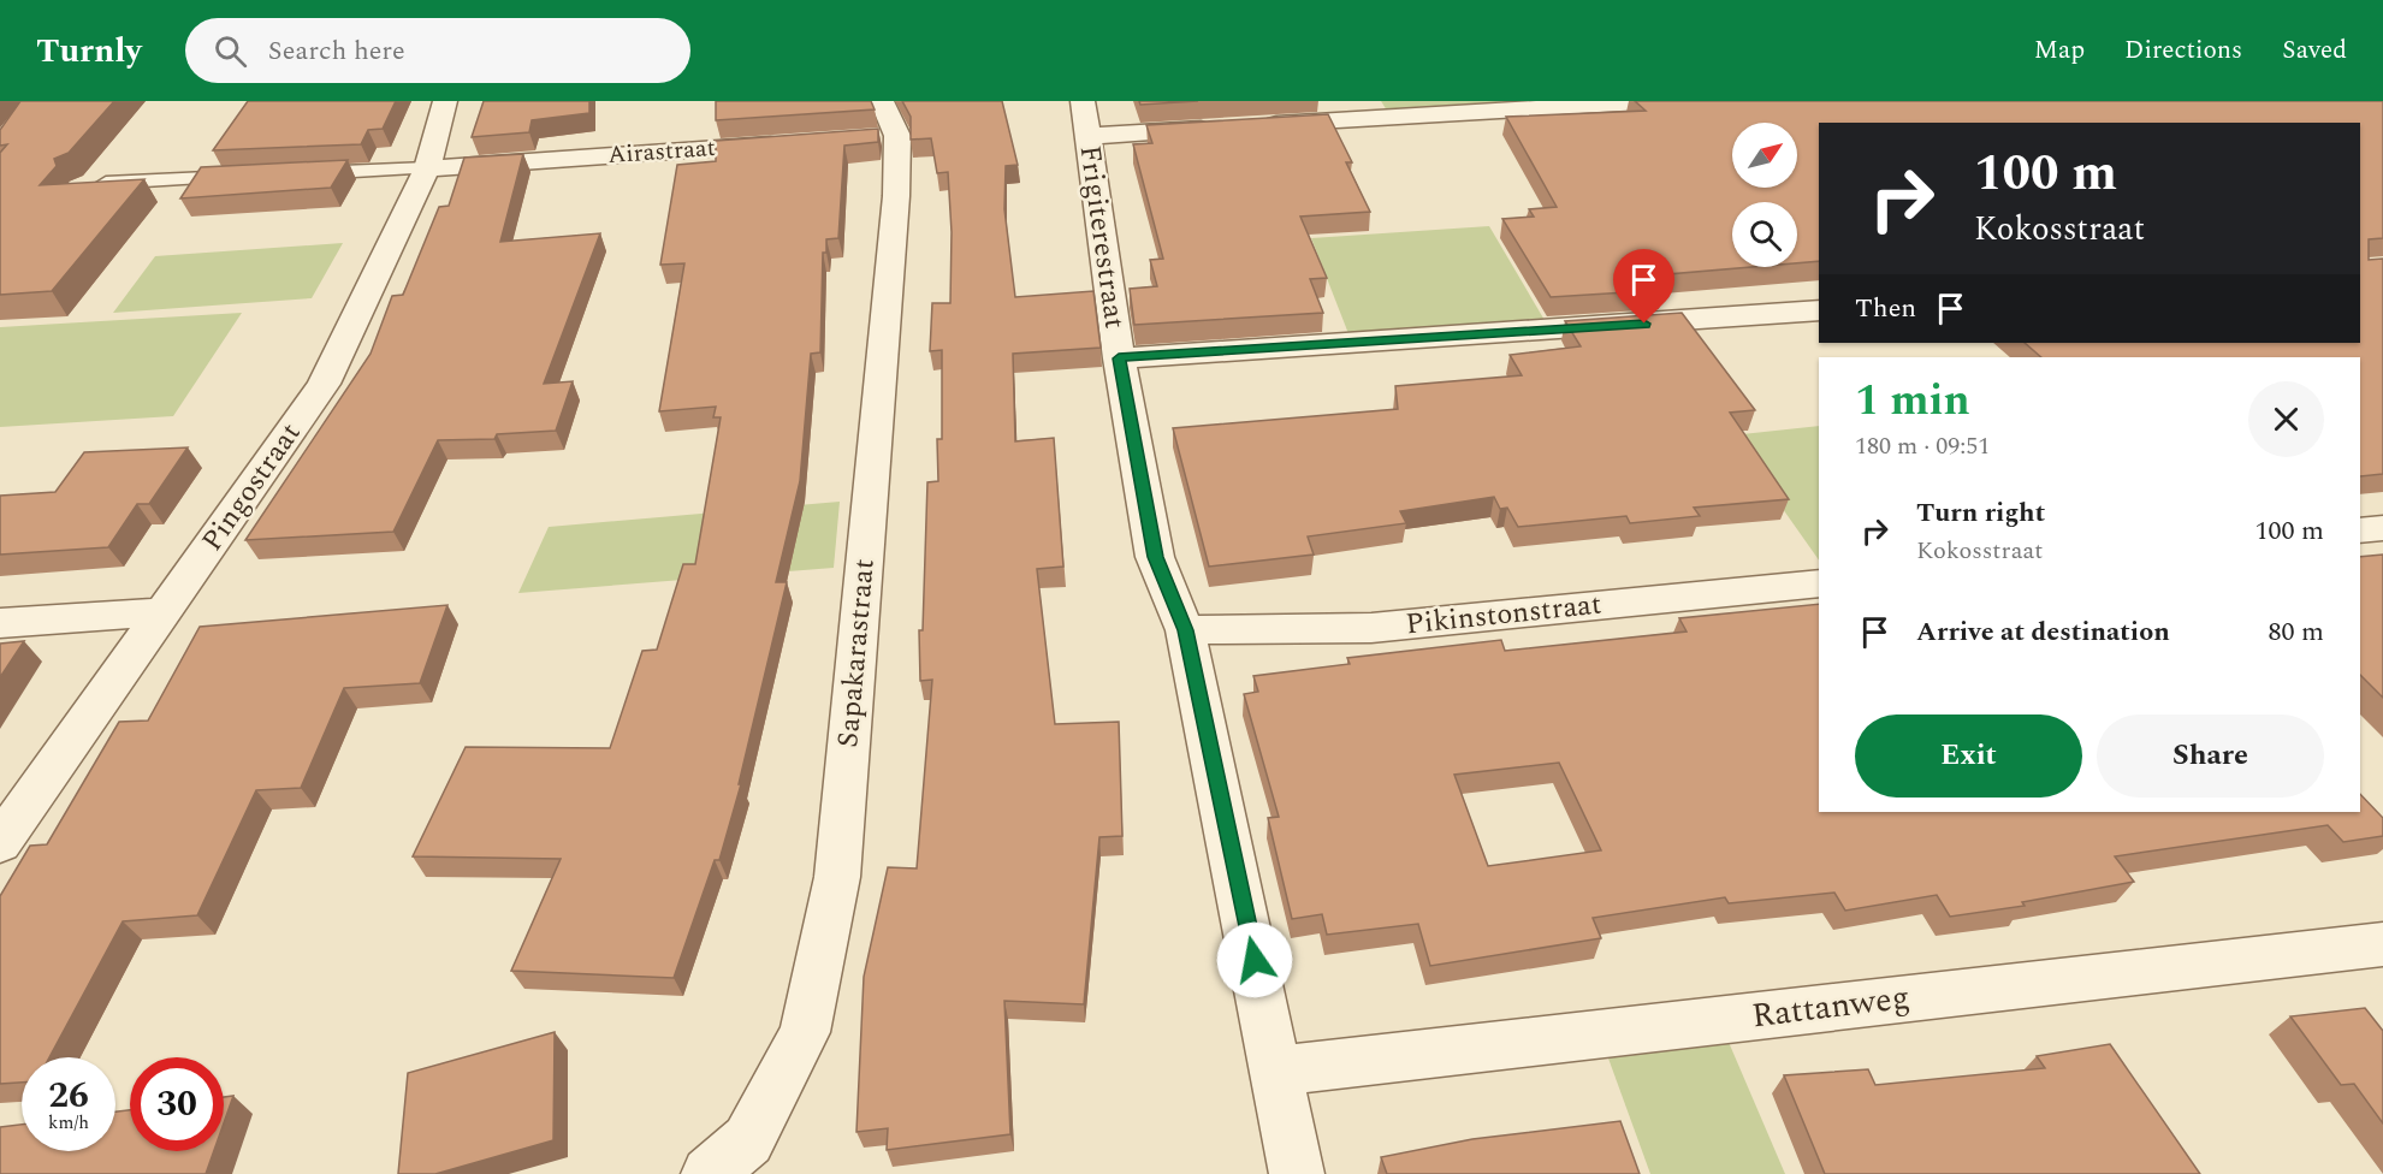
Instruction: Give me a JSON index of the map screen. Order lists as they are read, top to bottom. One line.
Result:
{"streets":{"street":["Airastraat","Frigiterestraat","Pingostraat","Pikinstonstraat","Sapakarastraat","Rattanweg"]},"crossings":[["Airastraat","Pingostraat"],["Frigiterestraat","Pikinstonstraat"],["Frigiterestraat","Rattanweg"]],"north":"top right","page":{"header":"Turnly","search":"Search here","nav":["Map","Directions","Saved"],"turn":["100 m","Kokosstraat"],"then":"Then","heading":["1 min","180 m · 09:51"],"list":[{"name":"Turn right","note":"Kokosstraat","value":"100 m"},{"name":"Arrive at destination","value":"80 m"}],"buttons":["Exit","Share"],"speed":"26 km/h","limit":"30"}}
